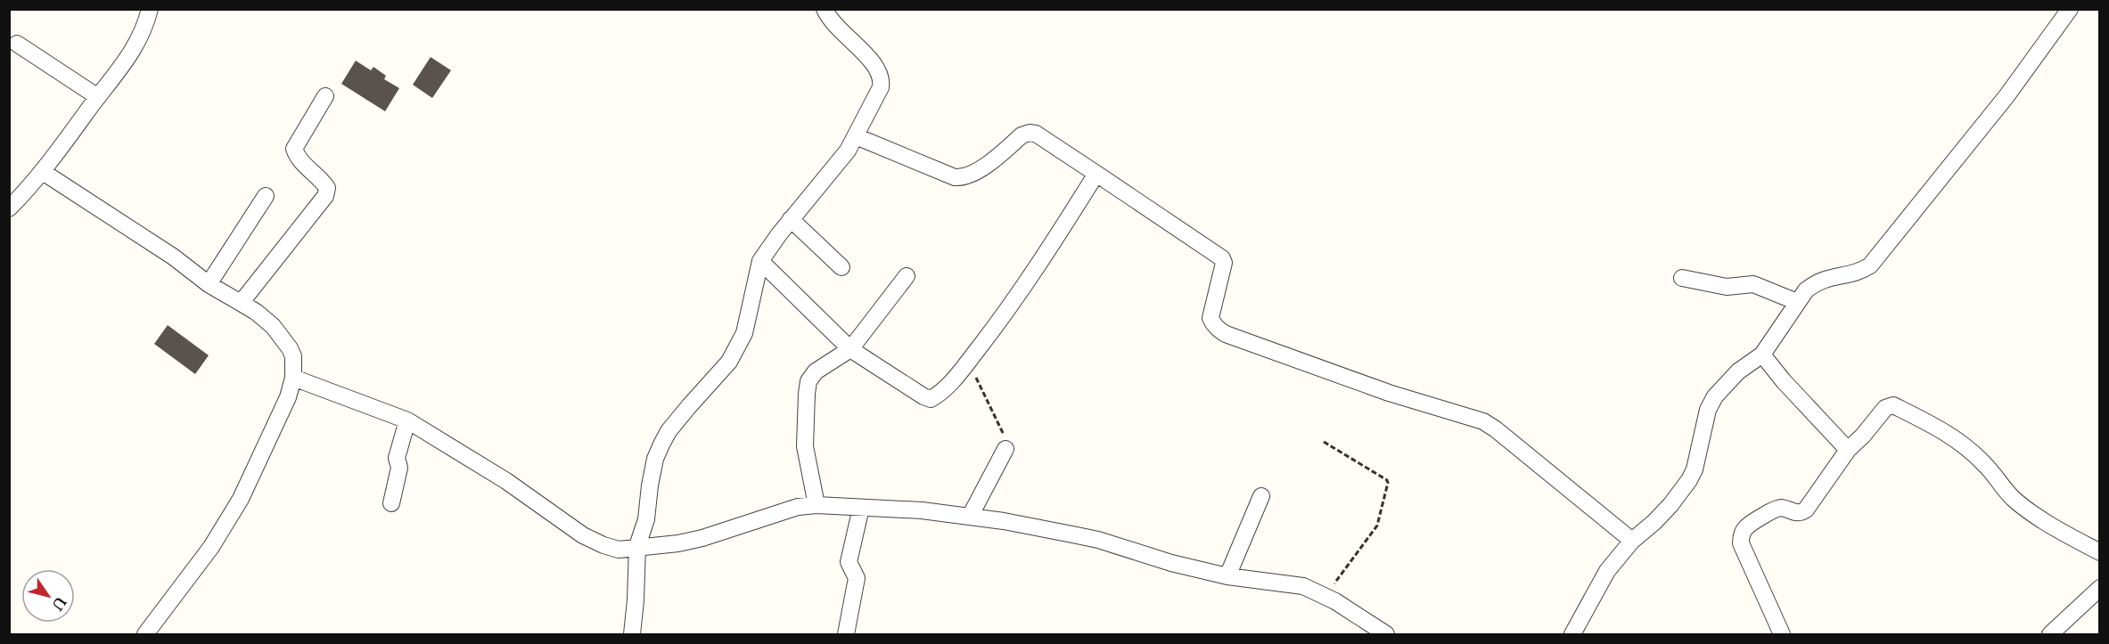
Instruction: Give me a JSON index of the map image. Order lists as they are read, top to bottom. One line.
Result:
{"north":"bottom right"}
